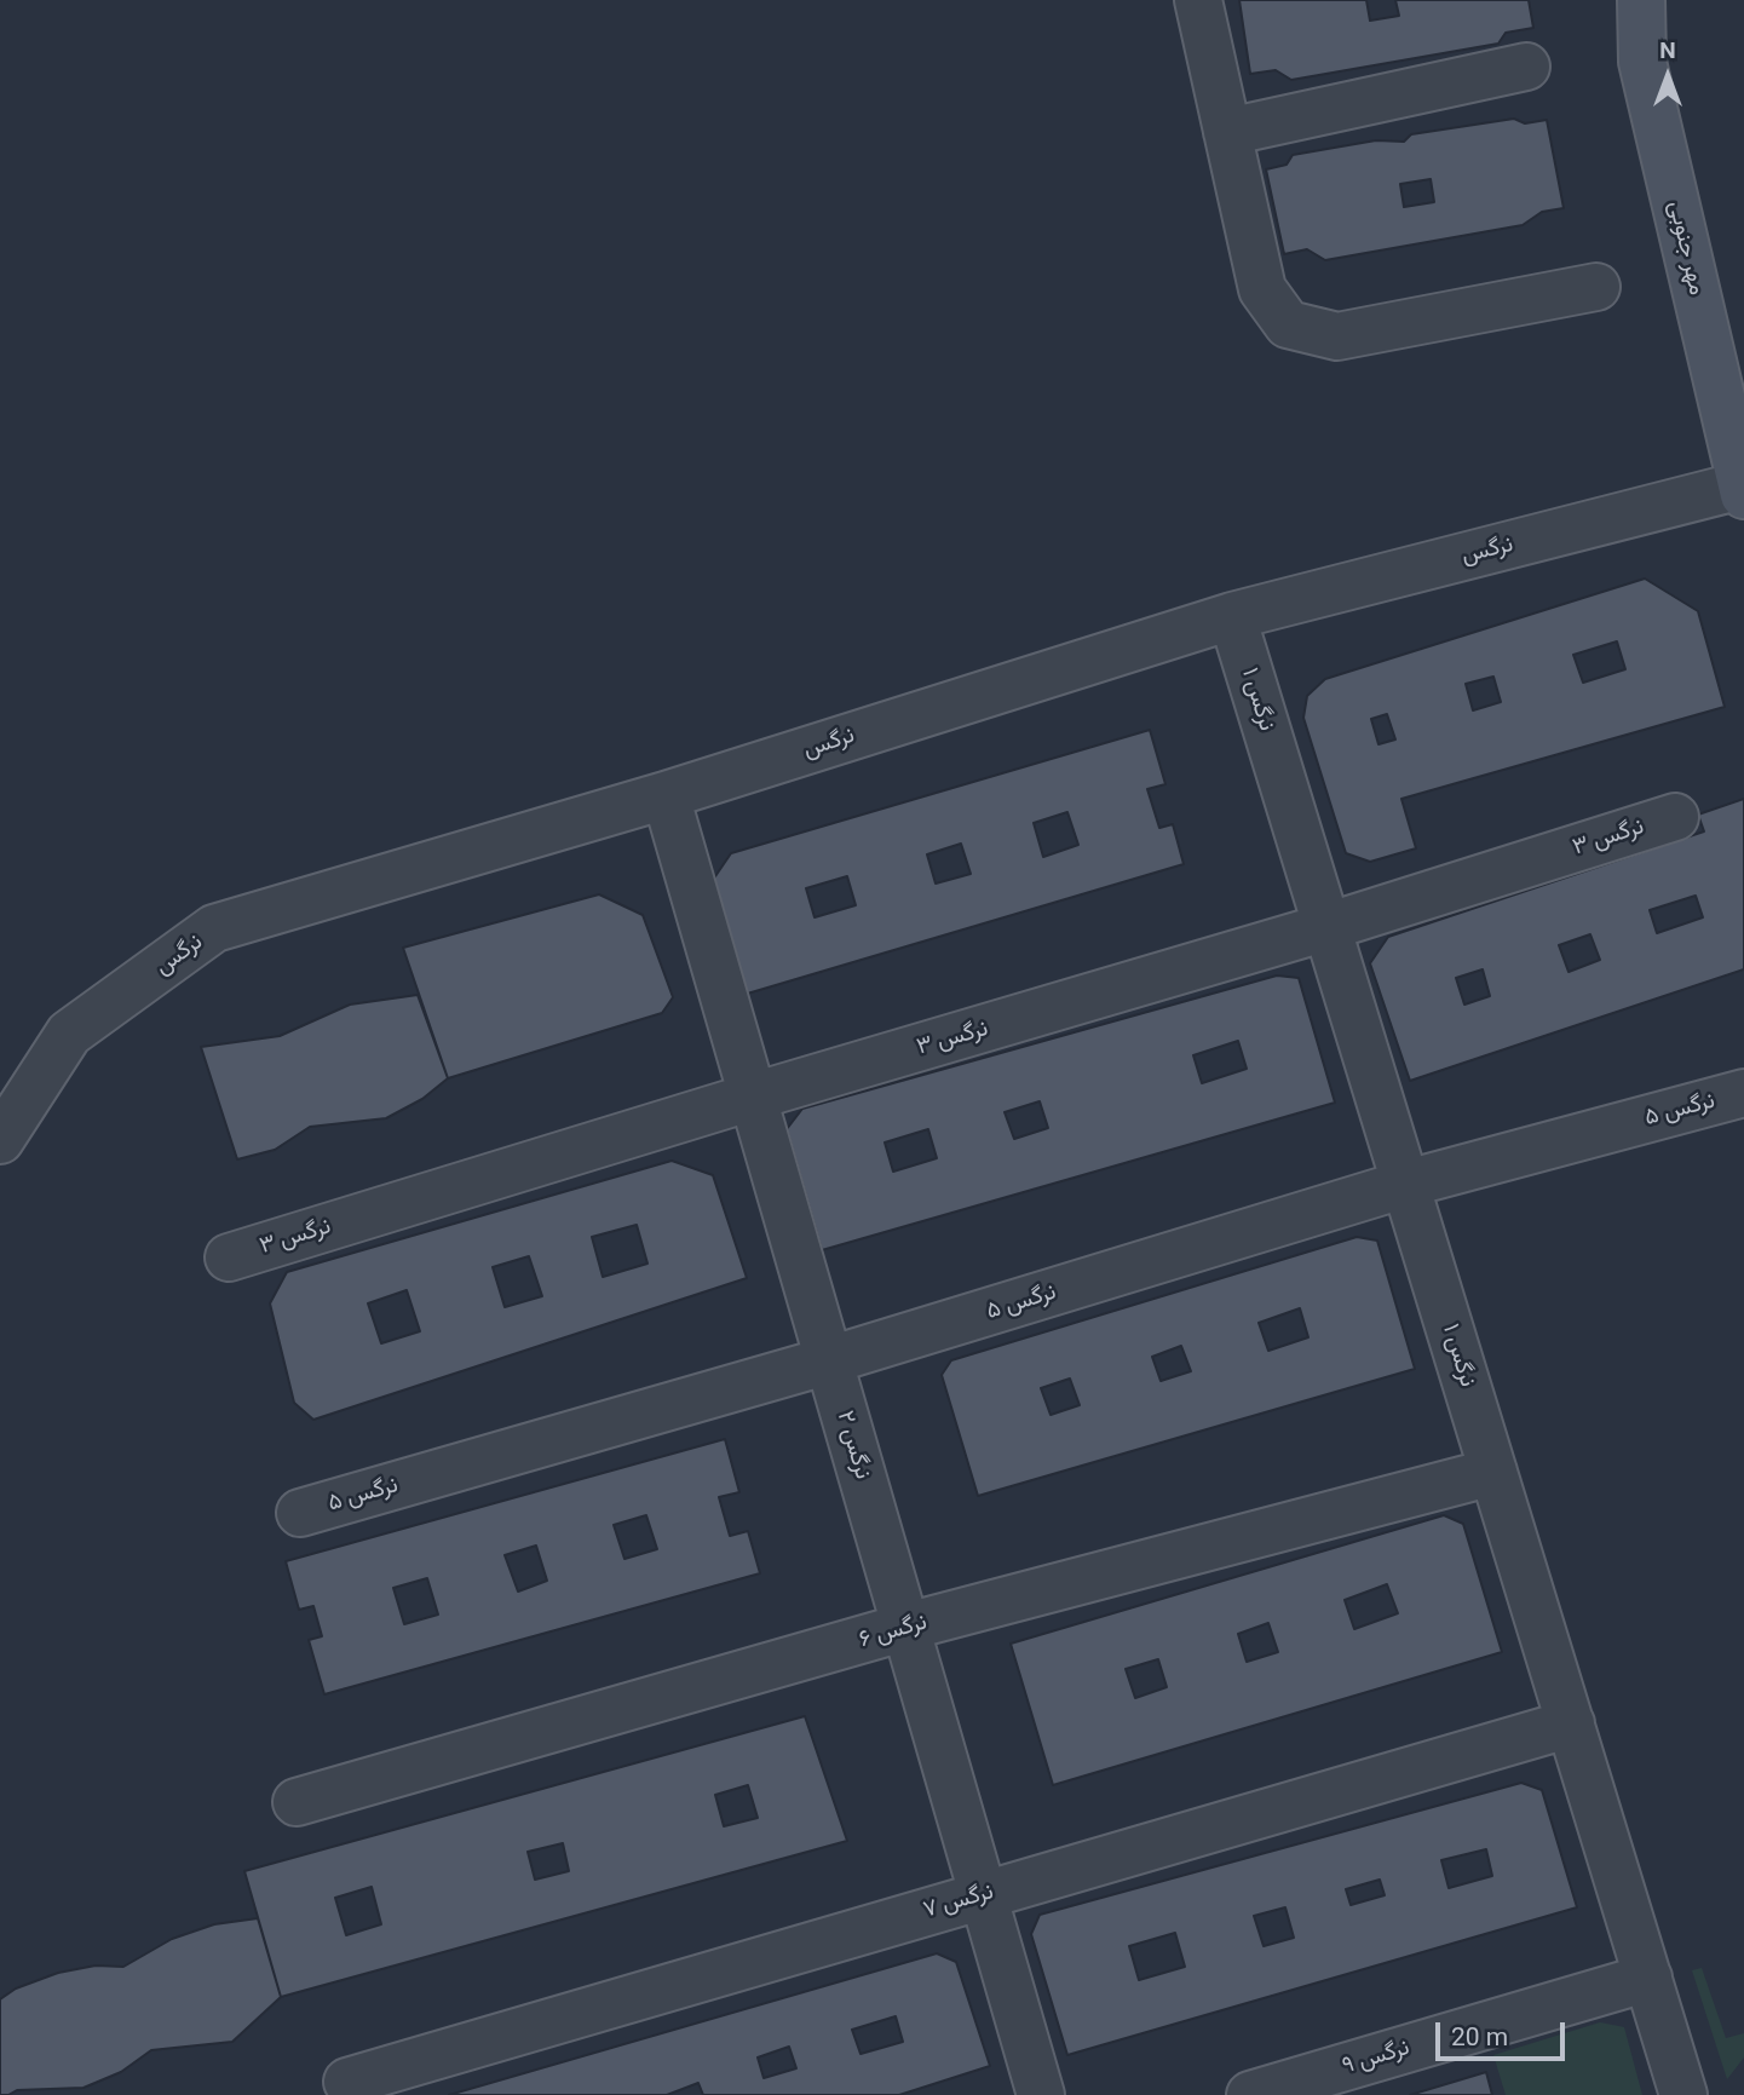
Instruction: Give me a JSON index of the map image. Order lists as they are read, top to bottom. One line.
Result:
{"streets":{"street":["مهر جنوبی","نرگس","نرگس ۱","نرگس ۳","نرگس ۵","نرگس ۲","نرگس ۶","نرگس ۷","نرگس ۹"]},"crossings":[["مهر جنوبی","نرگس"],["نرگس","نرگس ۱"],["نرگس","نرگس ۲"],["نرگس ۱","نرگس ۳"],["نرگس ۱","نرگس ۵"],["نرگس ۱","نرگس ۶"],["نرگس ۱","نرگس ۷"],["نرگس ۱","نرگس ۹"],["نرگس ۳","نرگس ۲"],["نرگس ۵","نرگس ۲"],["نرگس ۲","نرگس ۶"],["نرگس ۲","نرگس ۷"]],"scale_bar":"20 m","north":"top"}
